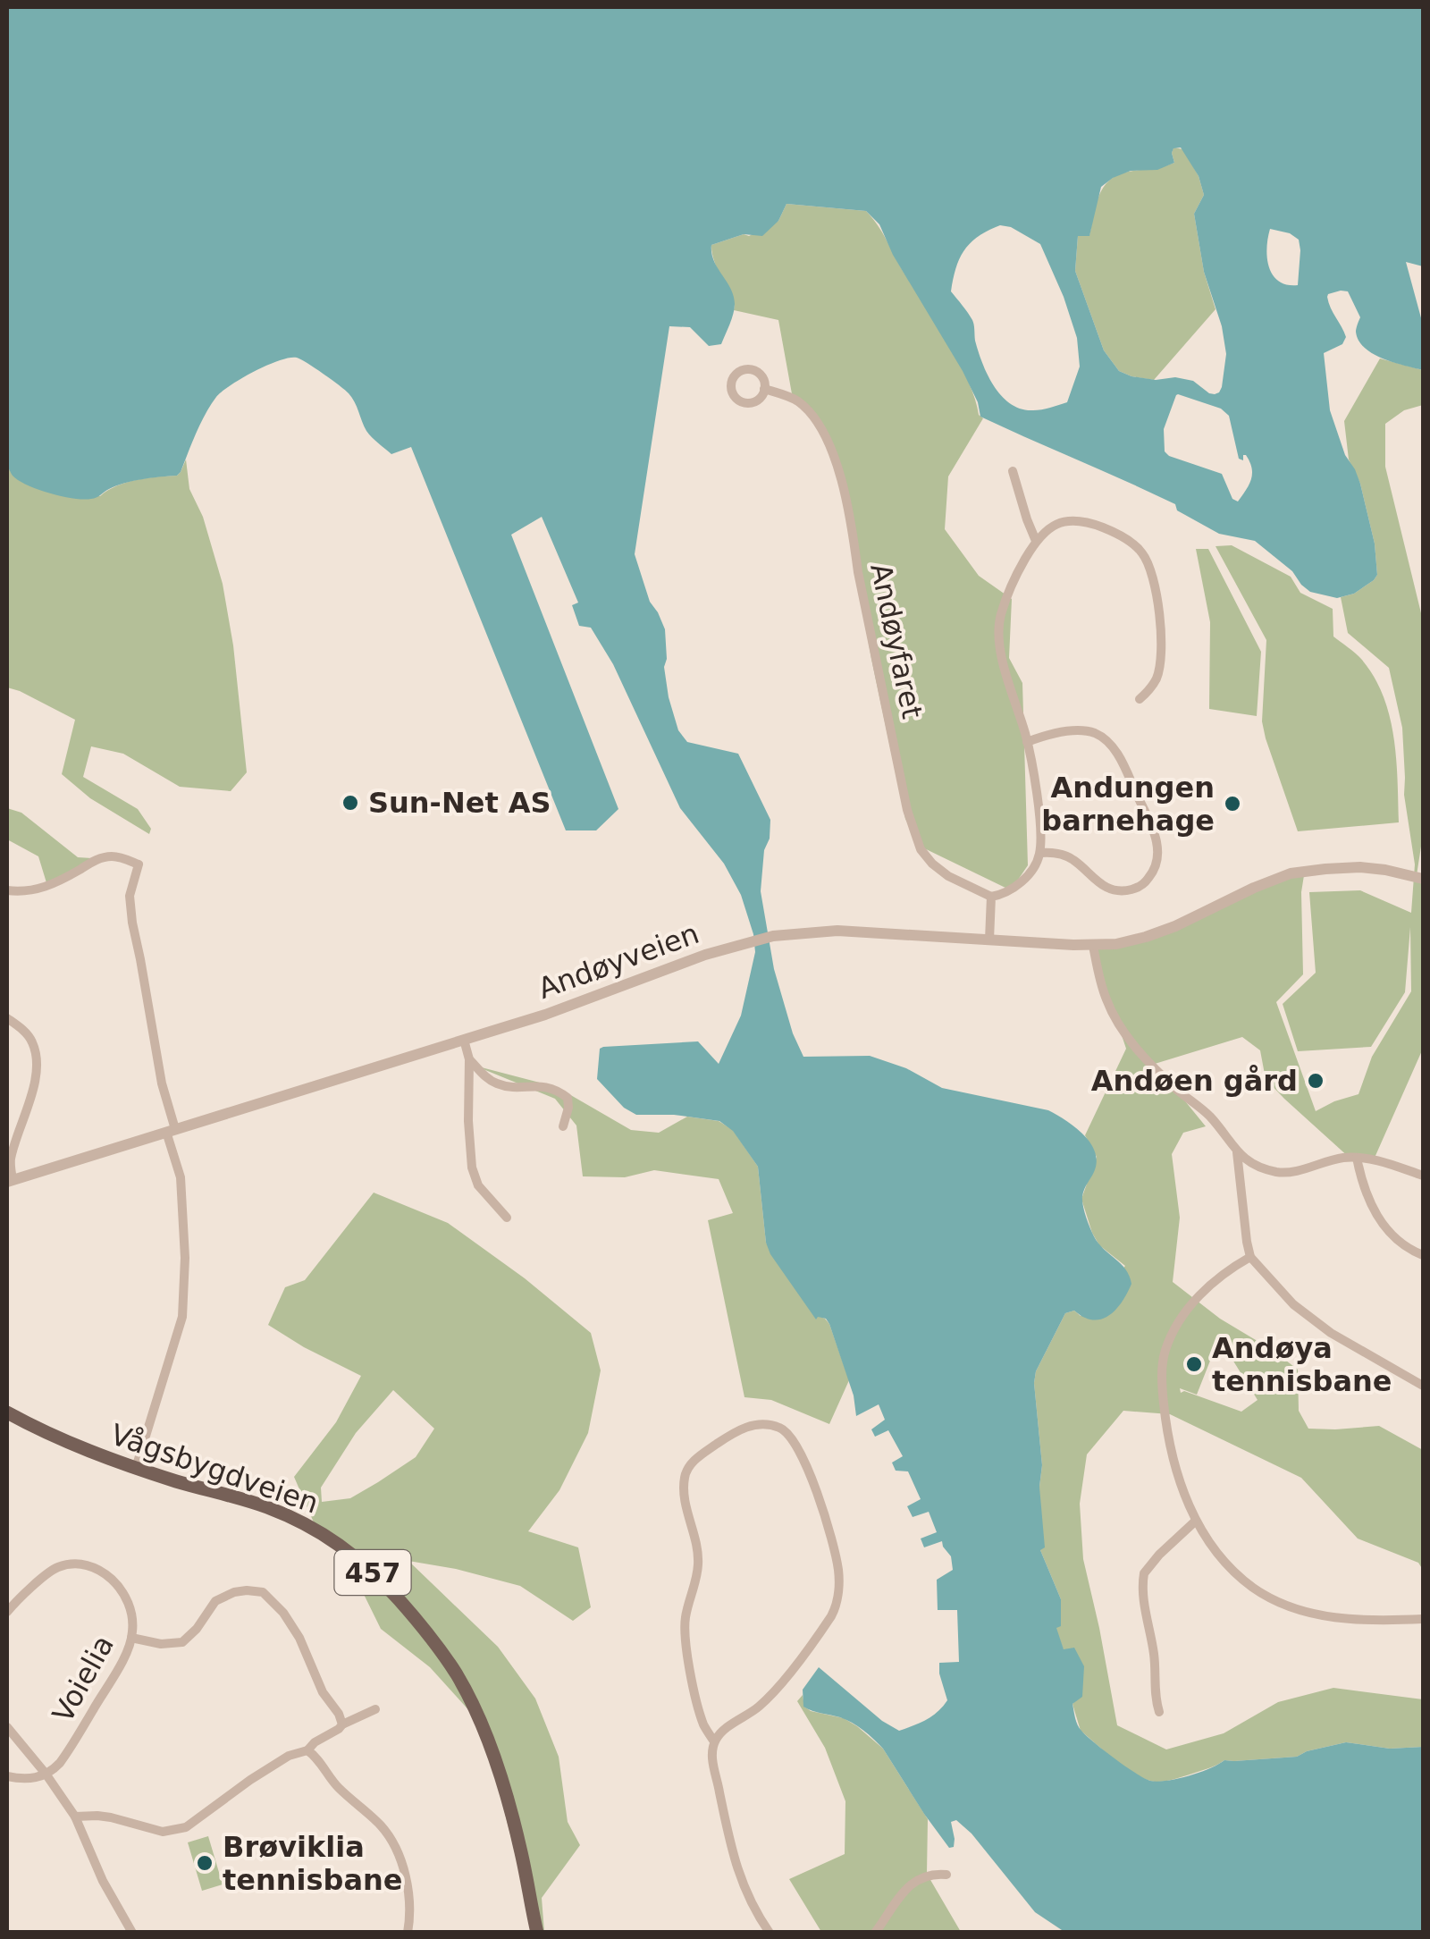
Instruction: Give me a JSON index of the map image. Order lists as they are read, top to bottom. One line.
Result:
{"streets":{"main road":["Vågsbygdveien","457"],"street":["Andøyfaret","Andøyveien","Voielia"]},"places":["Sun-Net AS","Andungen barnehage","Andøen gård","Andøya tennisbane","Brøviklia tennisbane"]}
